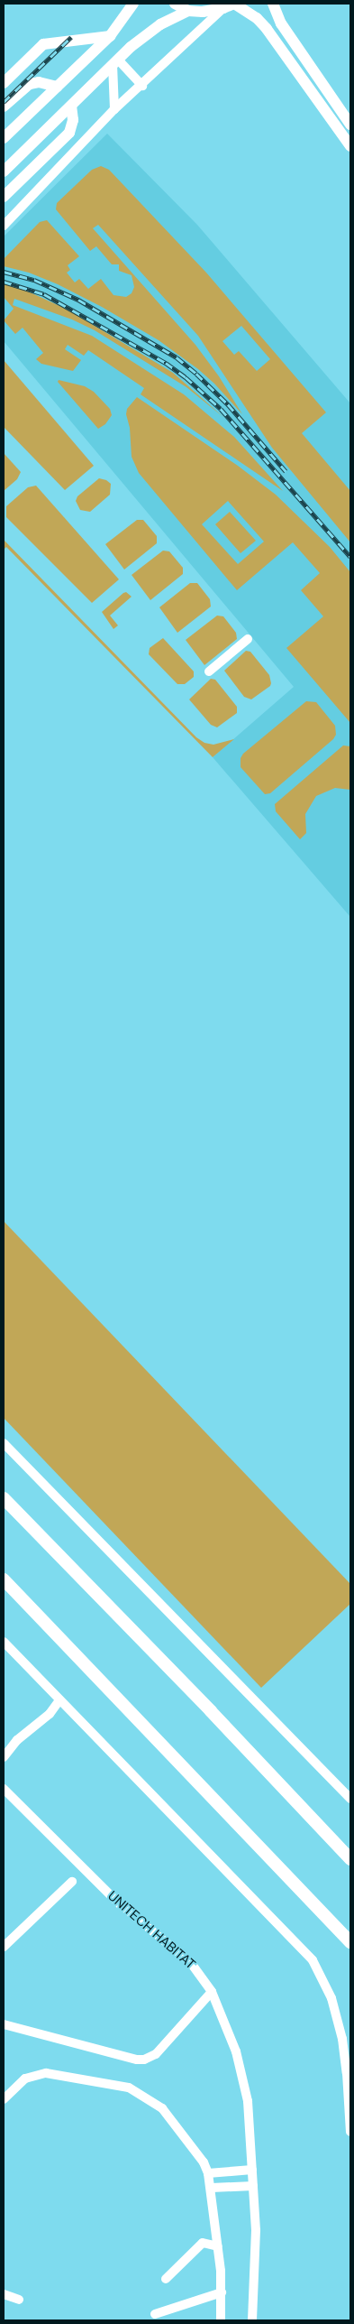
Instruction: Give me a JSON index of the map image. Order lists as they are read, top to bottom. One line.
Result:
{"streets":{"street":["UNITECH HABITAT"]}}
